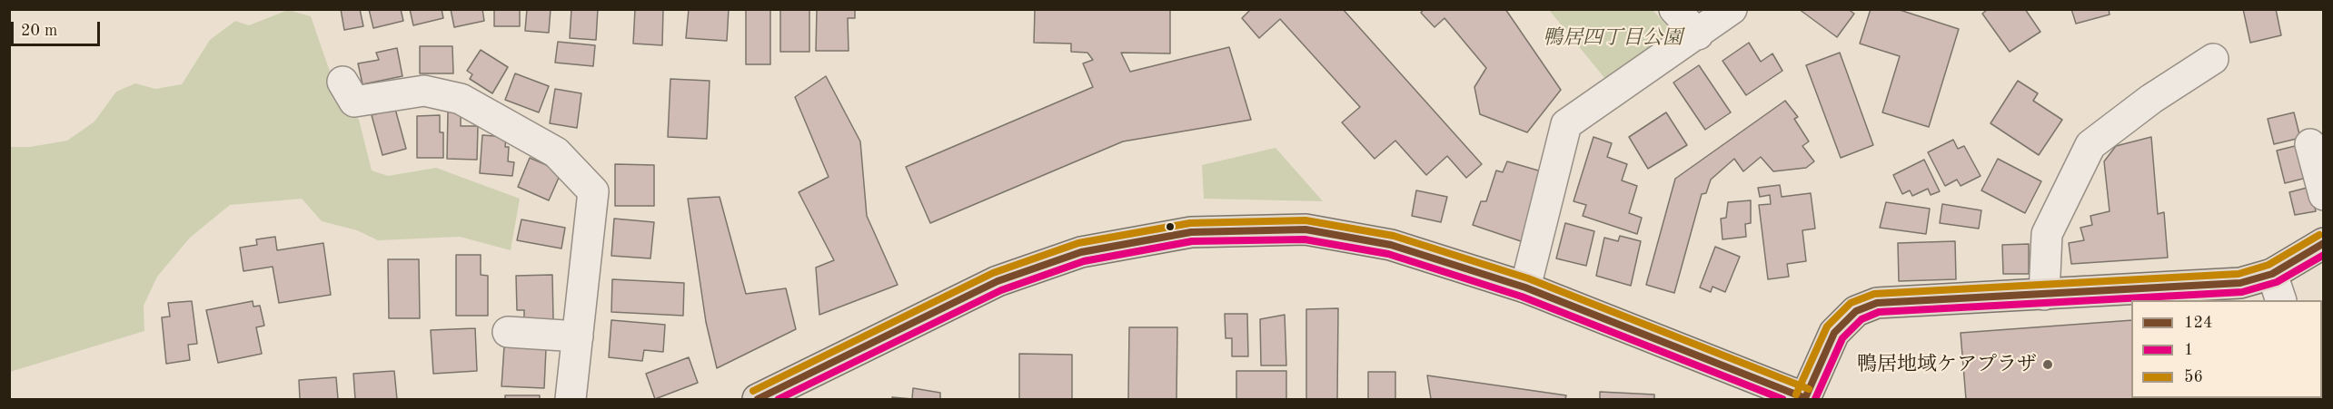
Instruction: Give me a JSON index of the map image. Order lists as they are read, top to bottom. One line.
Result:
{"parks":["鴨居四丁目公園"],"places":["鴨居地域ケアプラザ"],"lines":["transit line 56","transit line 124","transit line 1"],"legend":["124","1","56"],"scale_bar":"20 m"}
